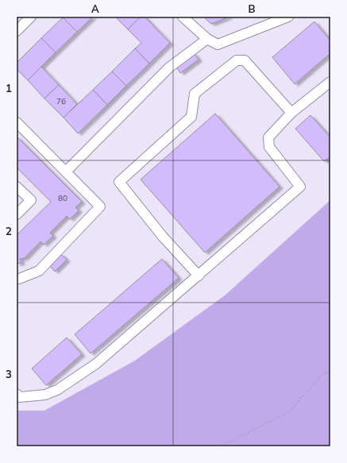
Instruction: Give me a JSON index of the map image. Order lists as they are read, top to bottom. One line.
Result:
{"house_numbers":["76","80"],"grid":{"columns":["A","B"],"rows":["1","2","3"]}}
